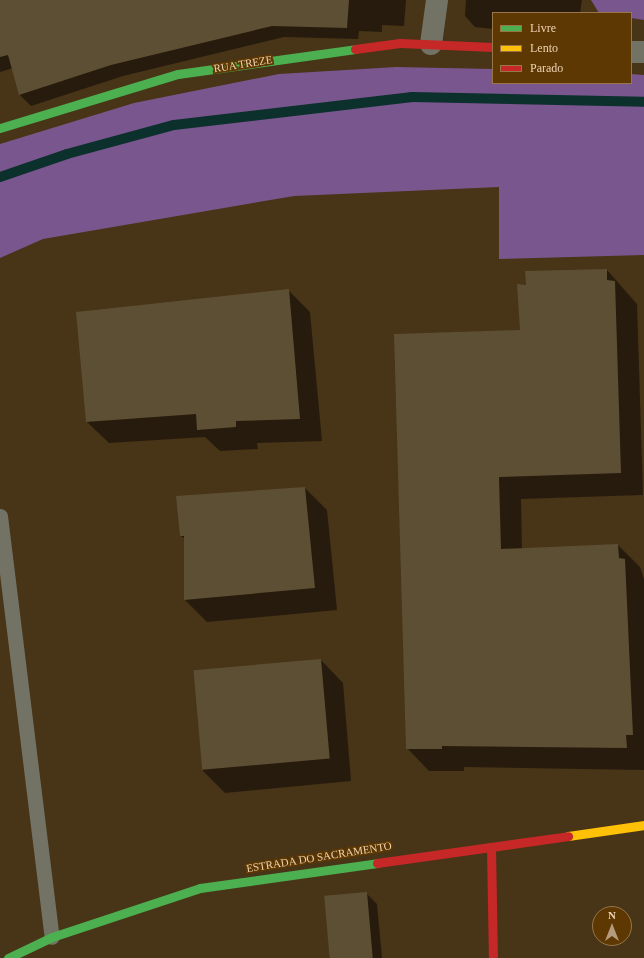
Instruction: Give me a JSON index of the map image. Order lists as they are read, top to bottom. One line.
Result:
{"streets":{"street":["RUA TREZE","ESTRADA DO SACRAMENTO"]},"legend":["Livre","Lento","Parado"],"north":"top"}
